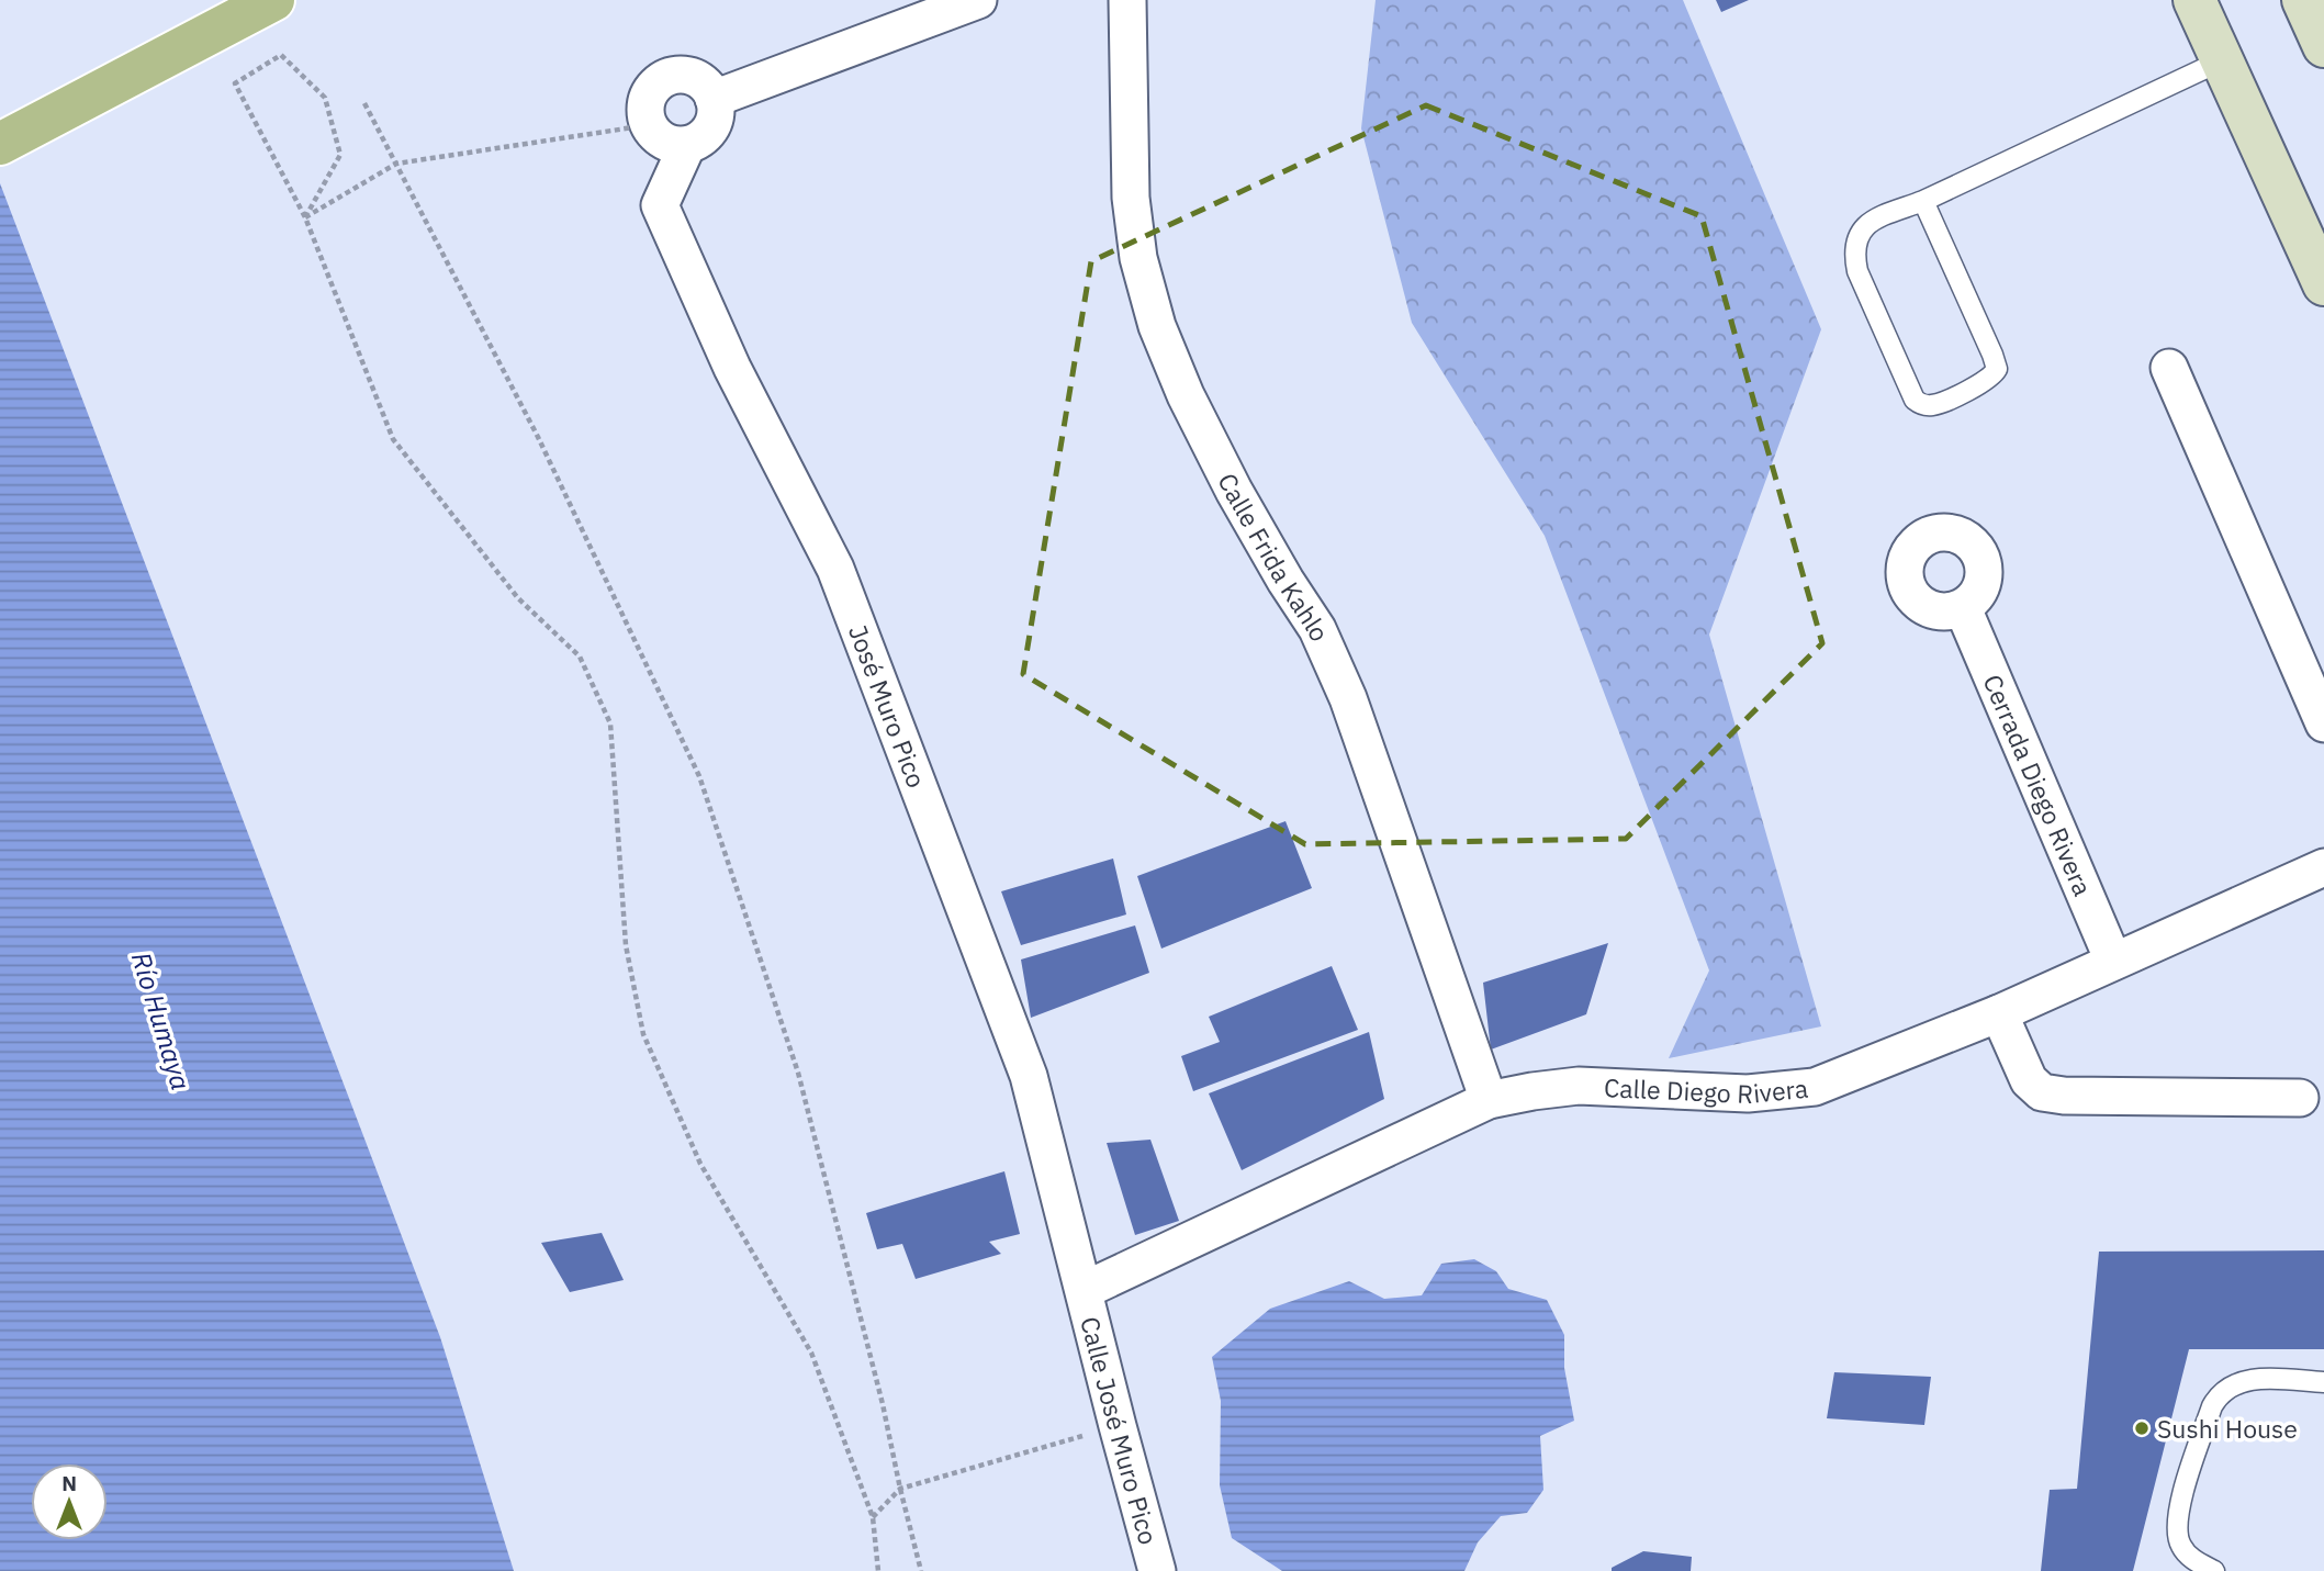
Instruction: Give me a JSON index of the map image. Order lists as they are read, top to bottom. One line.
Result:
{"streets":{"street":["Calle Frida Kahlo","José Muro Pico","Cerrada Diego Rivera","Calle Diego Rivera","Calle José Muro Pico"]},"crossings":[["Calle Frida Kahlo","Calle Diego Rivera"],["José Muro Pico","Calle Diego Rivera"],["José Muro Pico","Calle José Muro Pico"],["Cerrada Diego Rivera","Calle Diego Rivera"],["Calle Diego Rivera","Calle José Muro Pico"]],"water":["Río Humaya"],"places":["Sushi House"],"north":"top"}
